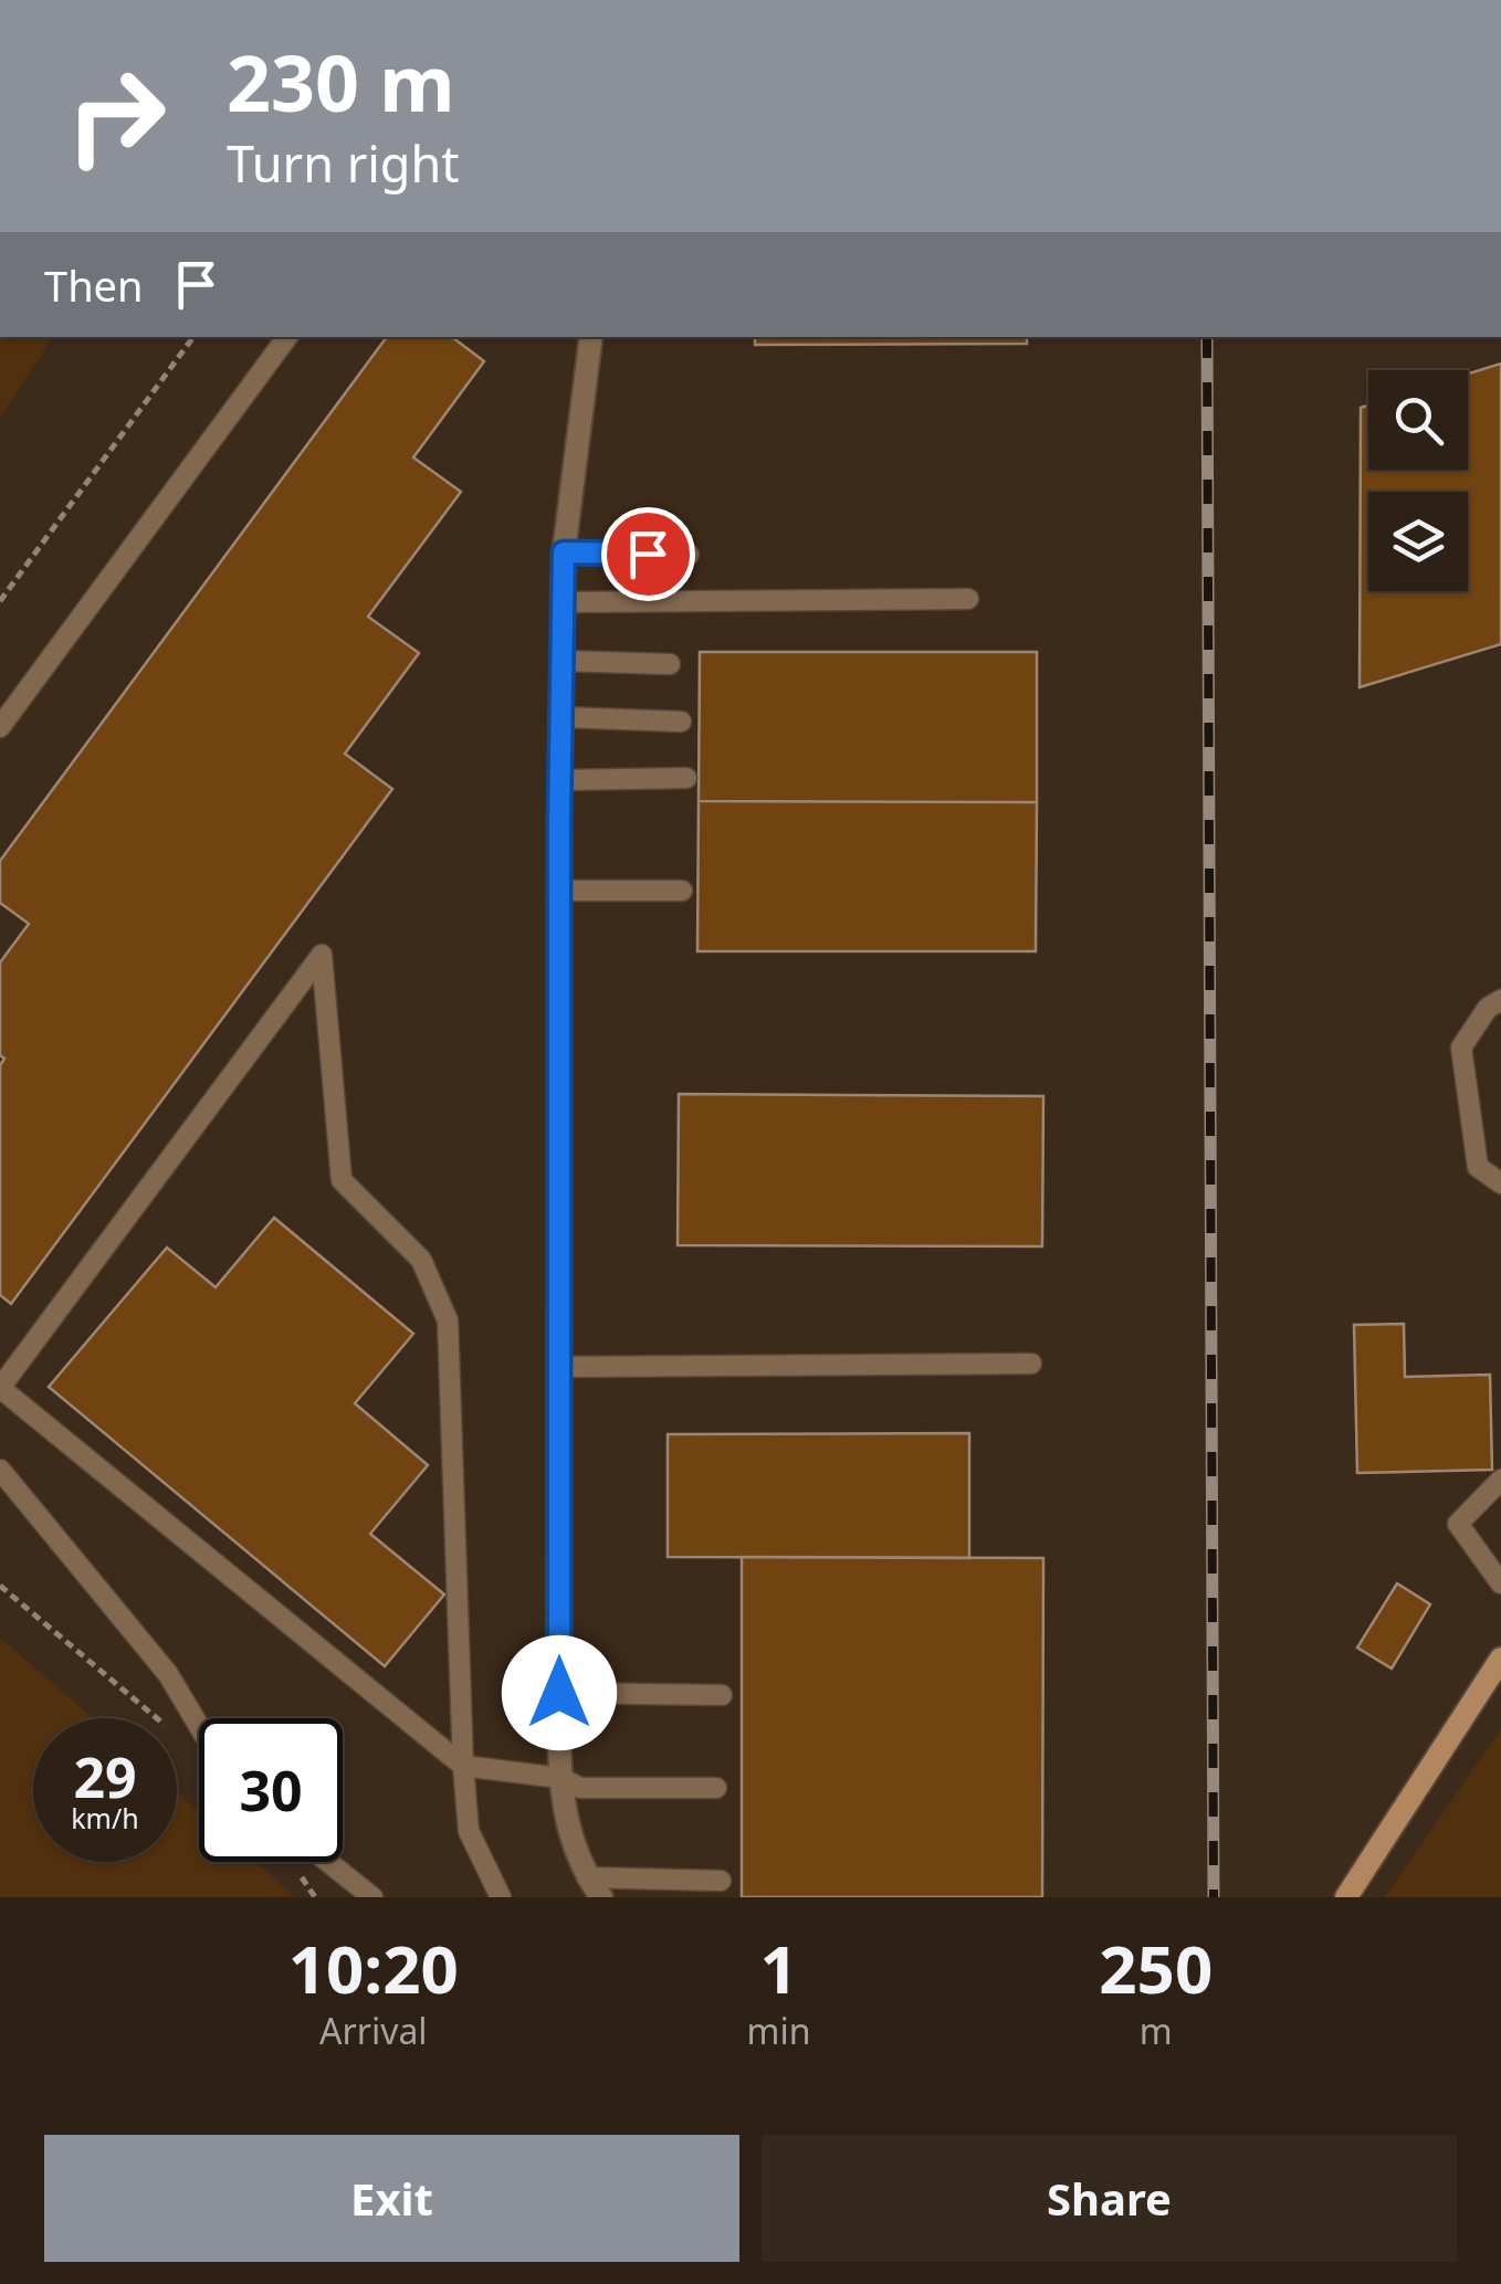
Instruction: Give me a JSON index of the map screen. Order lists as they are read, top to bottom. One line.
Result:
{"page":{"turn":["230 m","Turn right"],"then":"Then","speed":"29 km/h","limit":"30","eta":["10:20","Arrival","1","min","250","m"],"buttons":["Exit","Share"]}}
